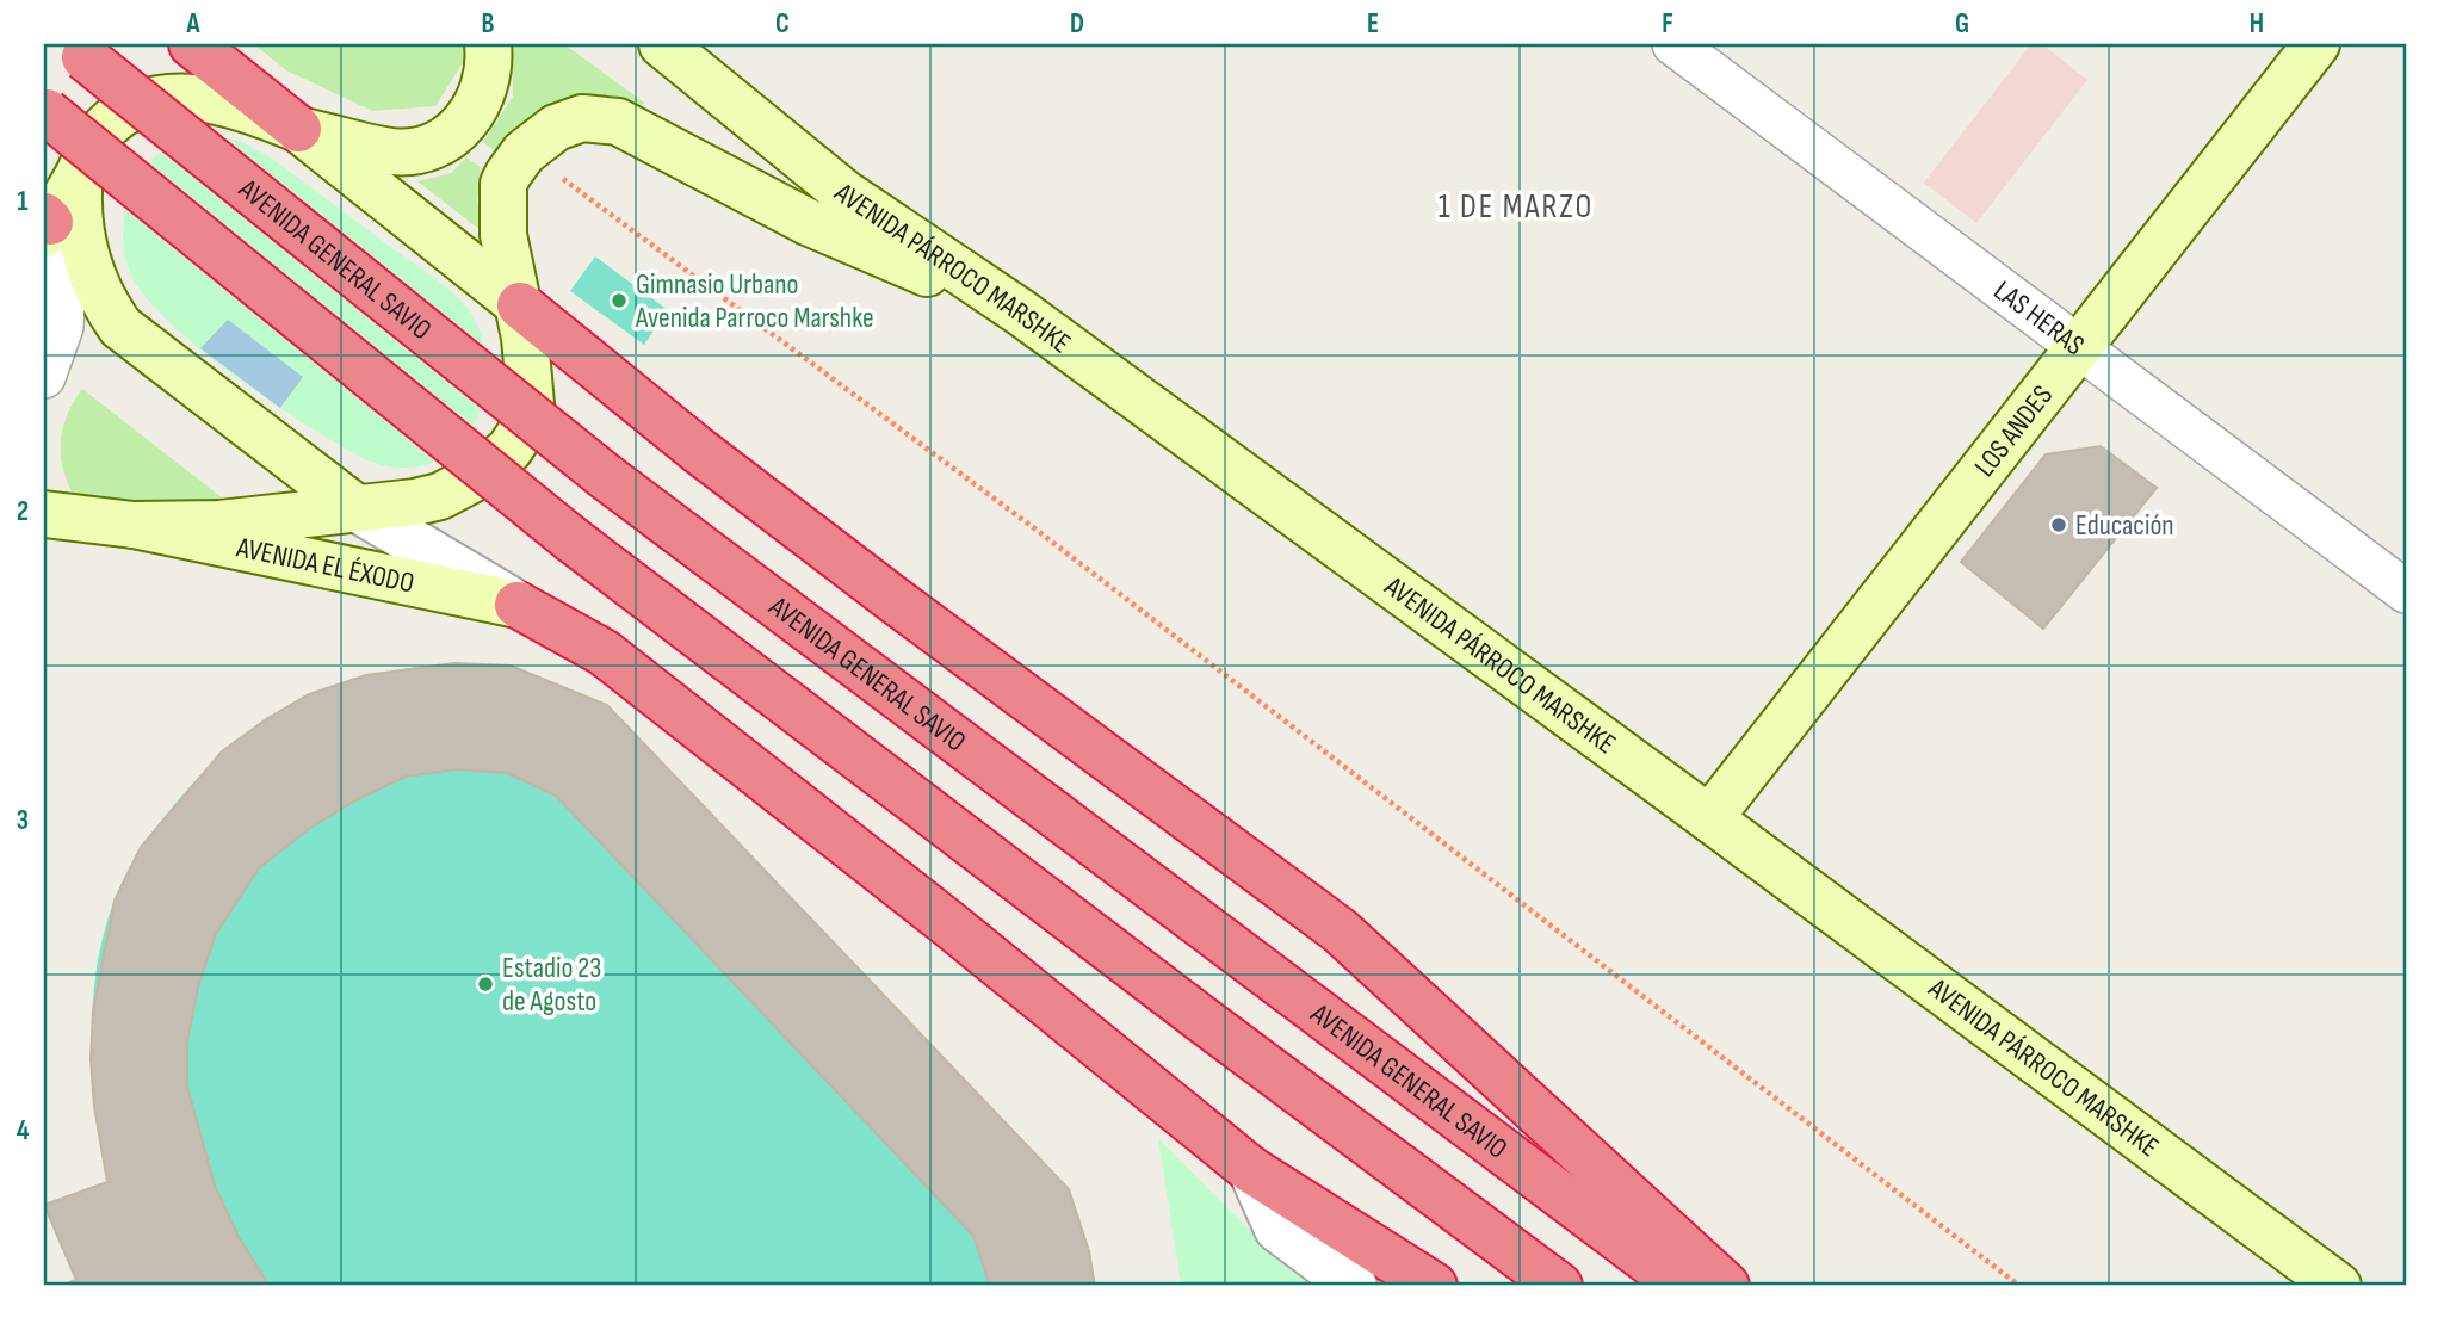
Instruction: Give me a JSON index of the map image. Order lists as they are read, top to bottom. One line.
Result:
{"streets":{"highway":["AVENIDA GENERAL SAVIO"],"main road":["AVENIDA PÁRROCO MARSHKE","LOS ANDES","AVENIDA EL ÉXODO"],"street":["LAS HERAS"]},"crossings":[["AVENIDA PÁRROCO MARSHKE","LOS ANDES"],["AVENIDA PÁRROCO MARSHKE","AVENIDA EL ÉXODO"],["LAS HERAS","LOS ANDES"]],"districts":["1 DE MARZO"],"places":["Gimnasio Urbano Avenida Parroco Marshke","Educación","Estadio 23 de Agosto"],"grid":{"columns":["A","B","C","D","E","F","G","H"],"rows":["1","2","3","4"]}}
